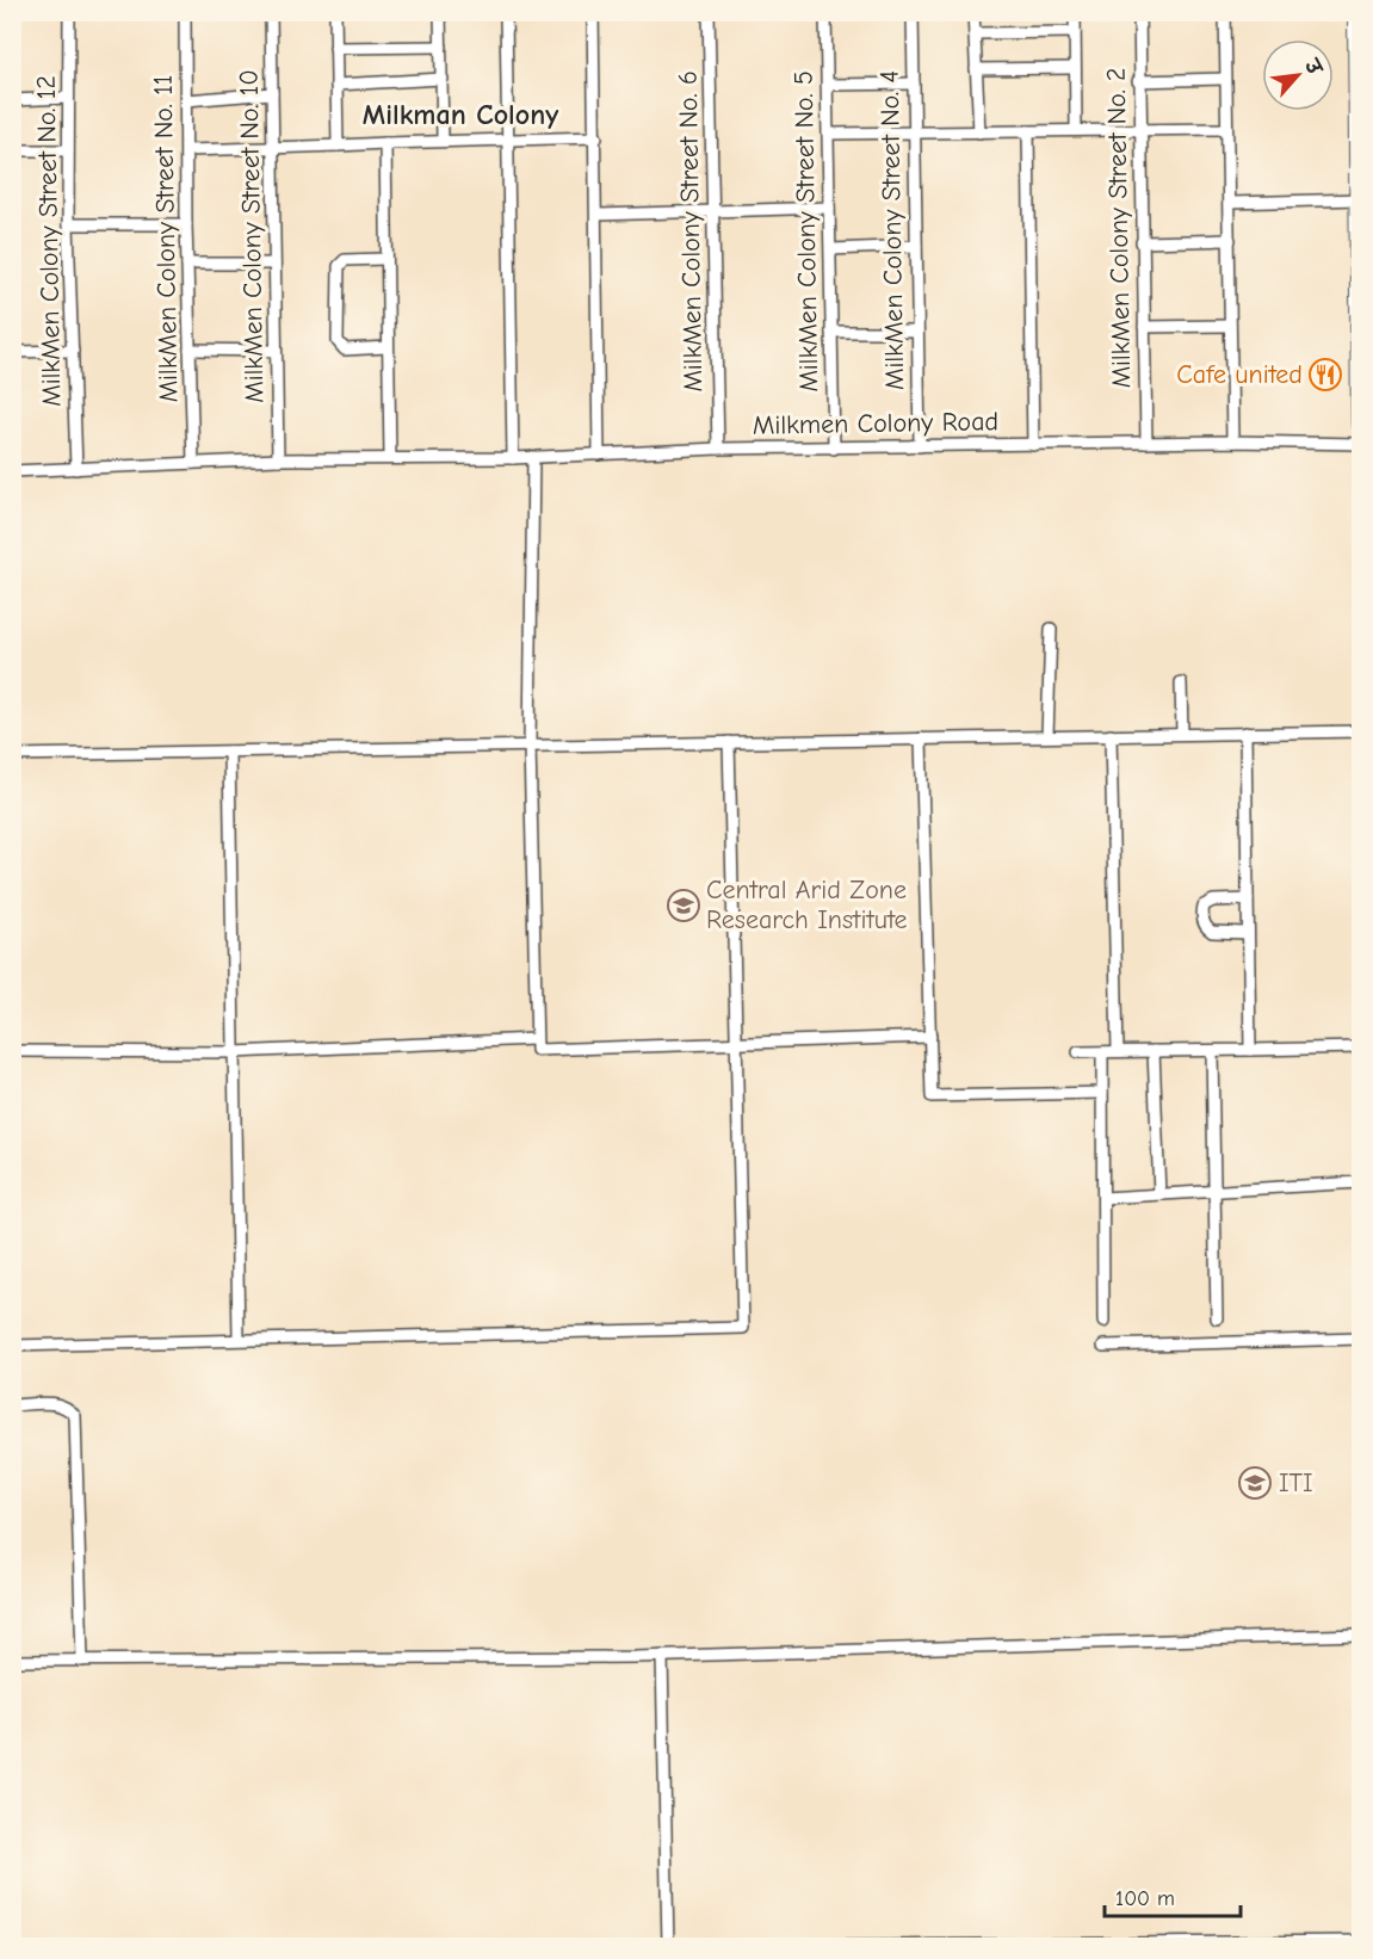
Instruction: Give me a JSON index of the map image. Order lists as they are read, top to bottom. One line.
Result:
{"streets":{"street":["MilkMen Colony Street No. 2","MilkMen Colony Street No. 4","MilkMen Colony Street No. 6","MilkMen Colony Street No. 5","MilkMen Colony Street No. 10","MilkMen Colony Street No. 11","MilkMen Colony Street No. 12","Milkmen Colony Road"]},"crossings":[["MilkMen Colony Street No. 2","Milkmen Colony Road"],["MilkMen Colony Street No. 4","Milkmen Colony Road"],["MilkMen Colony Street No. 6","Milkmen Colony Road"],["MilkMen Colony Street No. 5","Milkmen Colony Road"],["MilkMen Colony Street No. 10","Milkmen Colony Road"]],"districts":["Milkman Colony"],"places":{"restaurant":["Cafe united"],"school or university":["Central Arid Zone Research Institute","ITI"]},"scale_bar":"100 m","north":"top right"}
